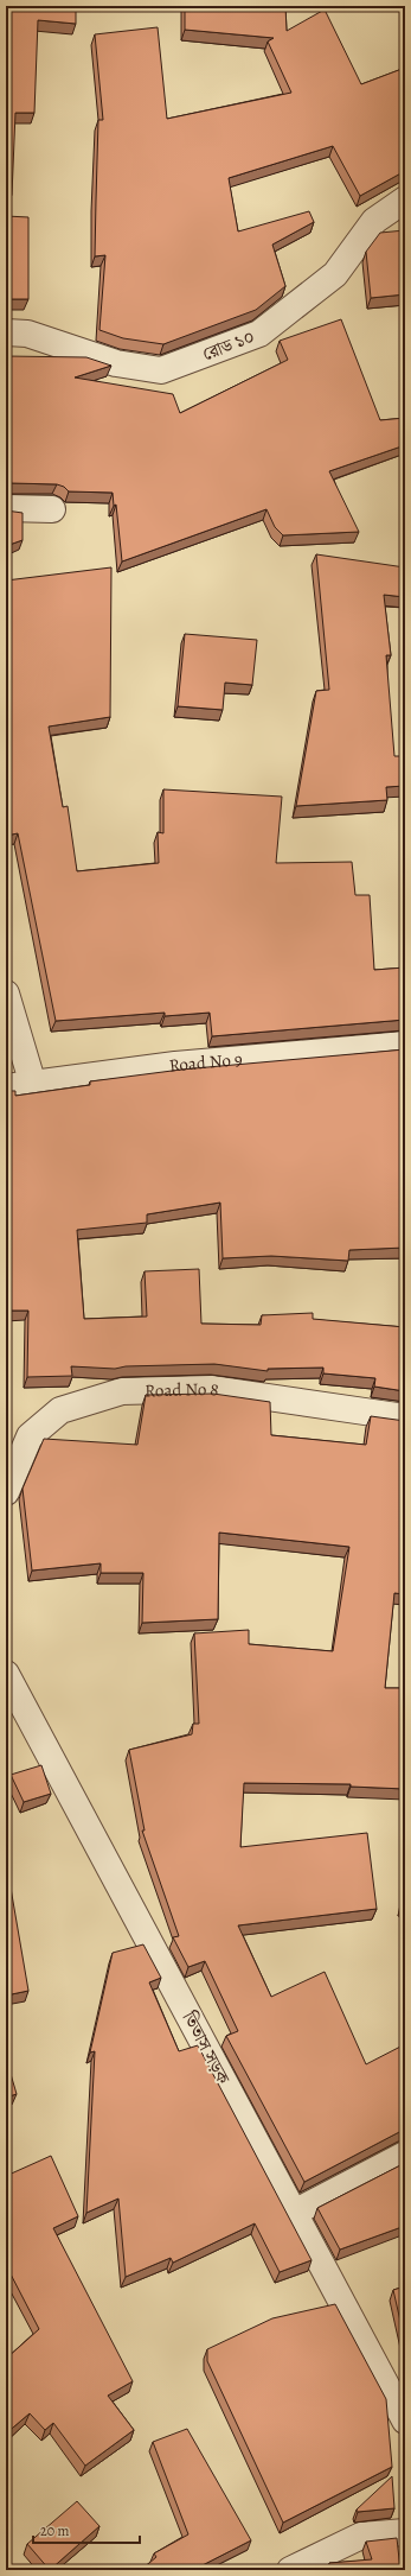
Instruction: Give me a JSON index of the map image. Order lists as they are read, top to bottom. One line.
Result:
{"streets":{"street":["রোড ১০","Road No 9","Road No 8","তিতাস সড়ক"]},"scale_bar":"20 m"}
